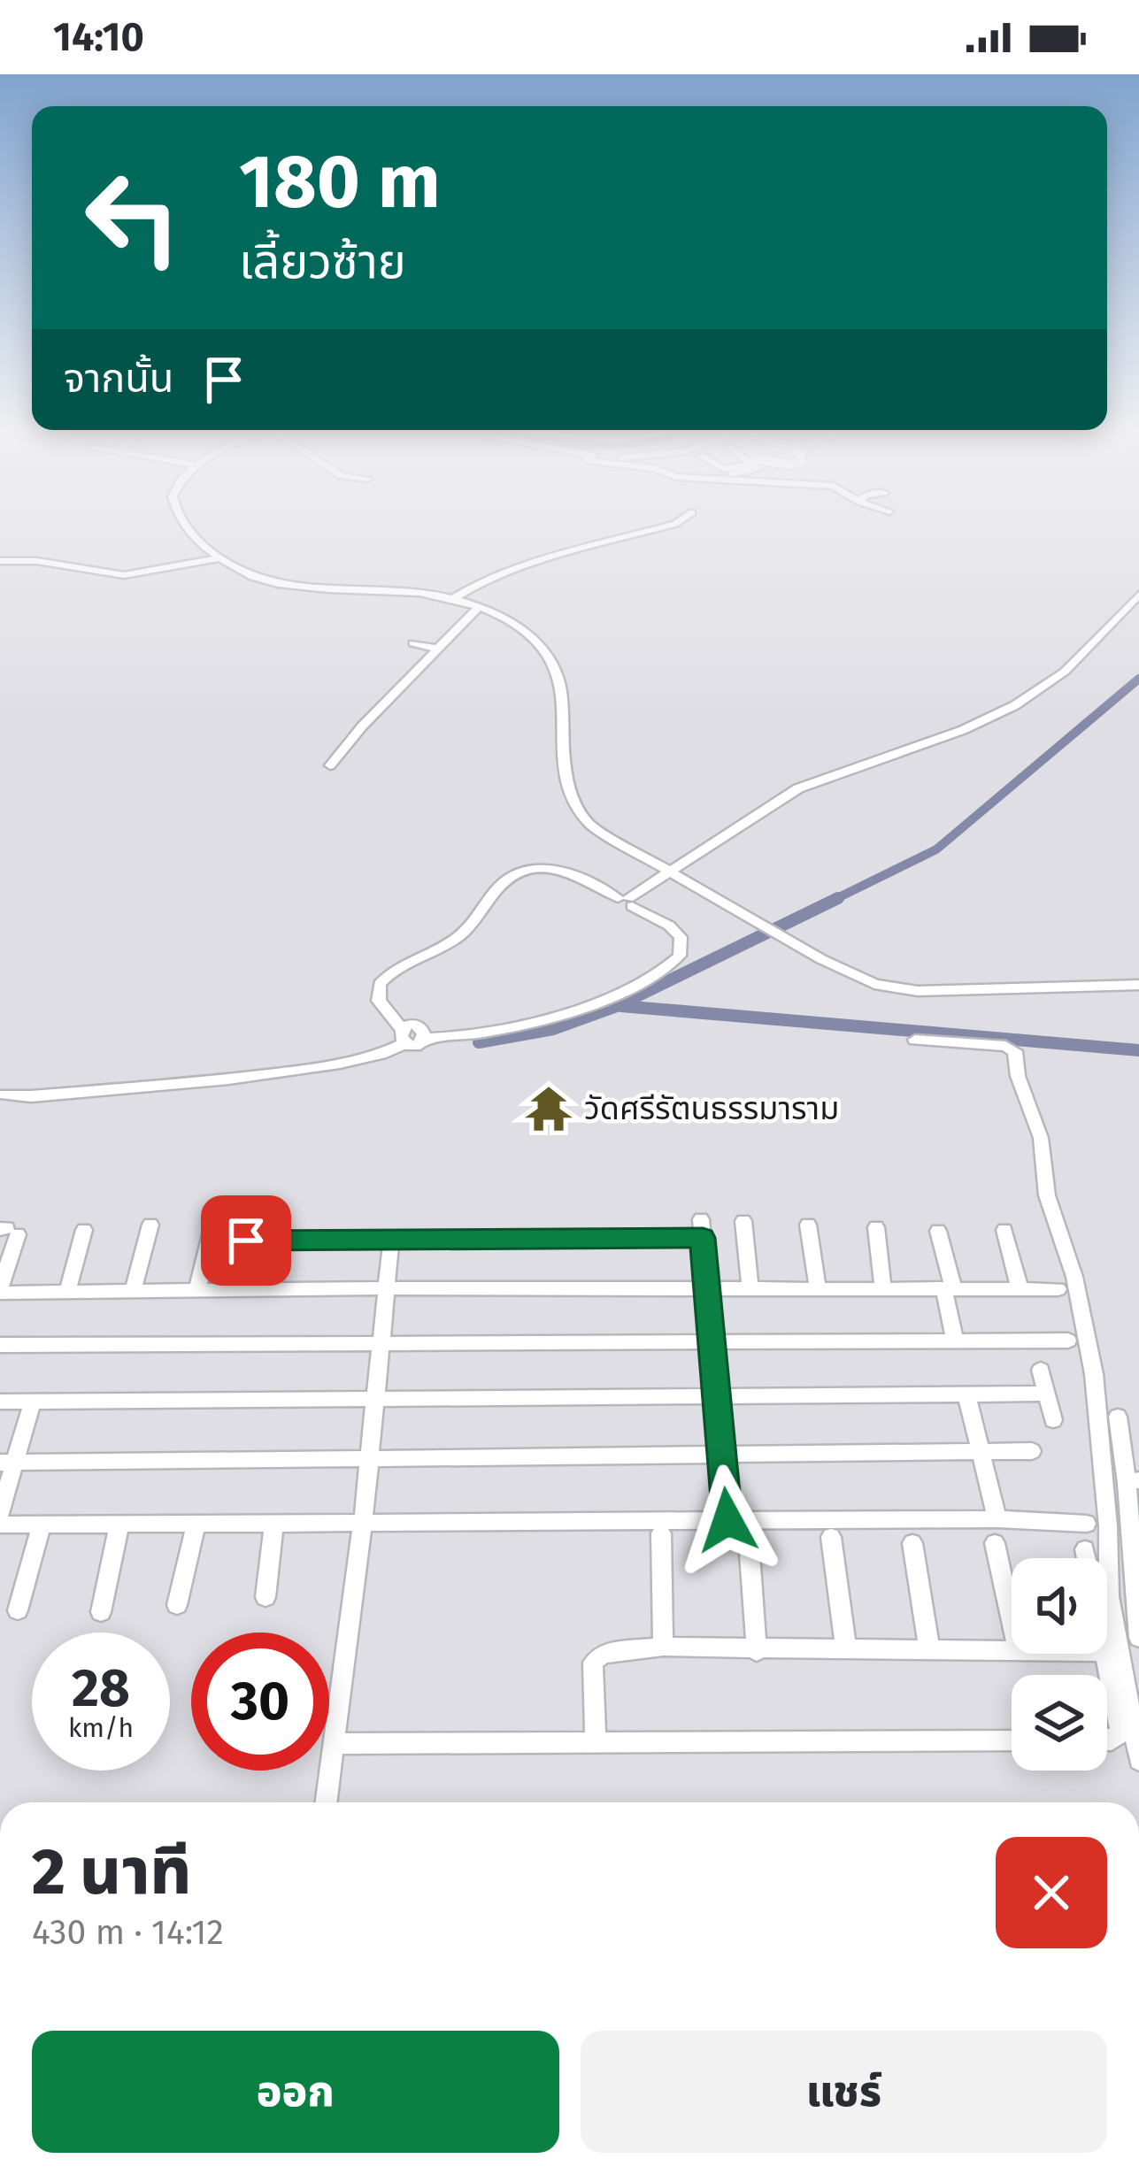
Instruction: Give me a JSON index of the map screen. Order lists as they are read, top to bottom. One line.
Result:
{"places":{"temple":["วัดศรีรัตนธรรมาราม"]},"page":{"status":"14:10","turn":["180 m","เลี้ยวซ้าย"],"then":"จากนั้น","speed":"28 km/h","limit":"30","heading":["2 นาที","430 m · 14:12"],"buttons":["ออก","แชร์"]}}
